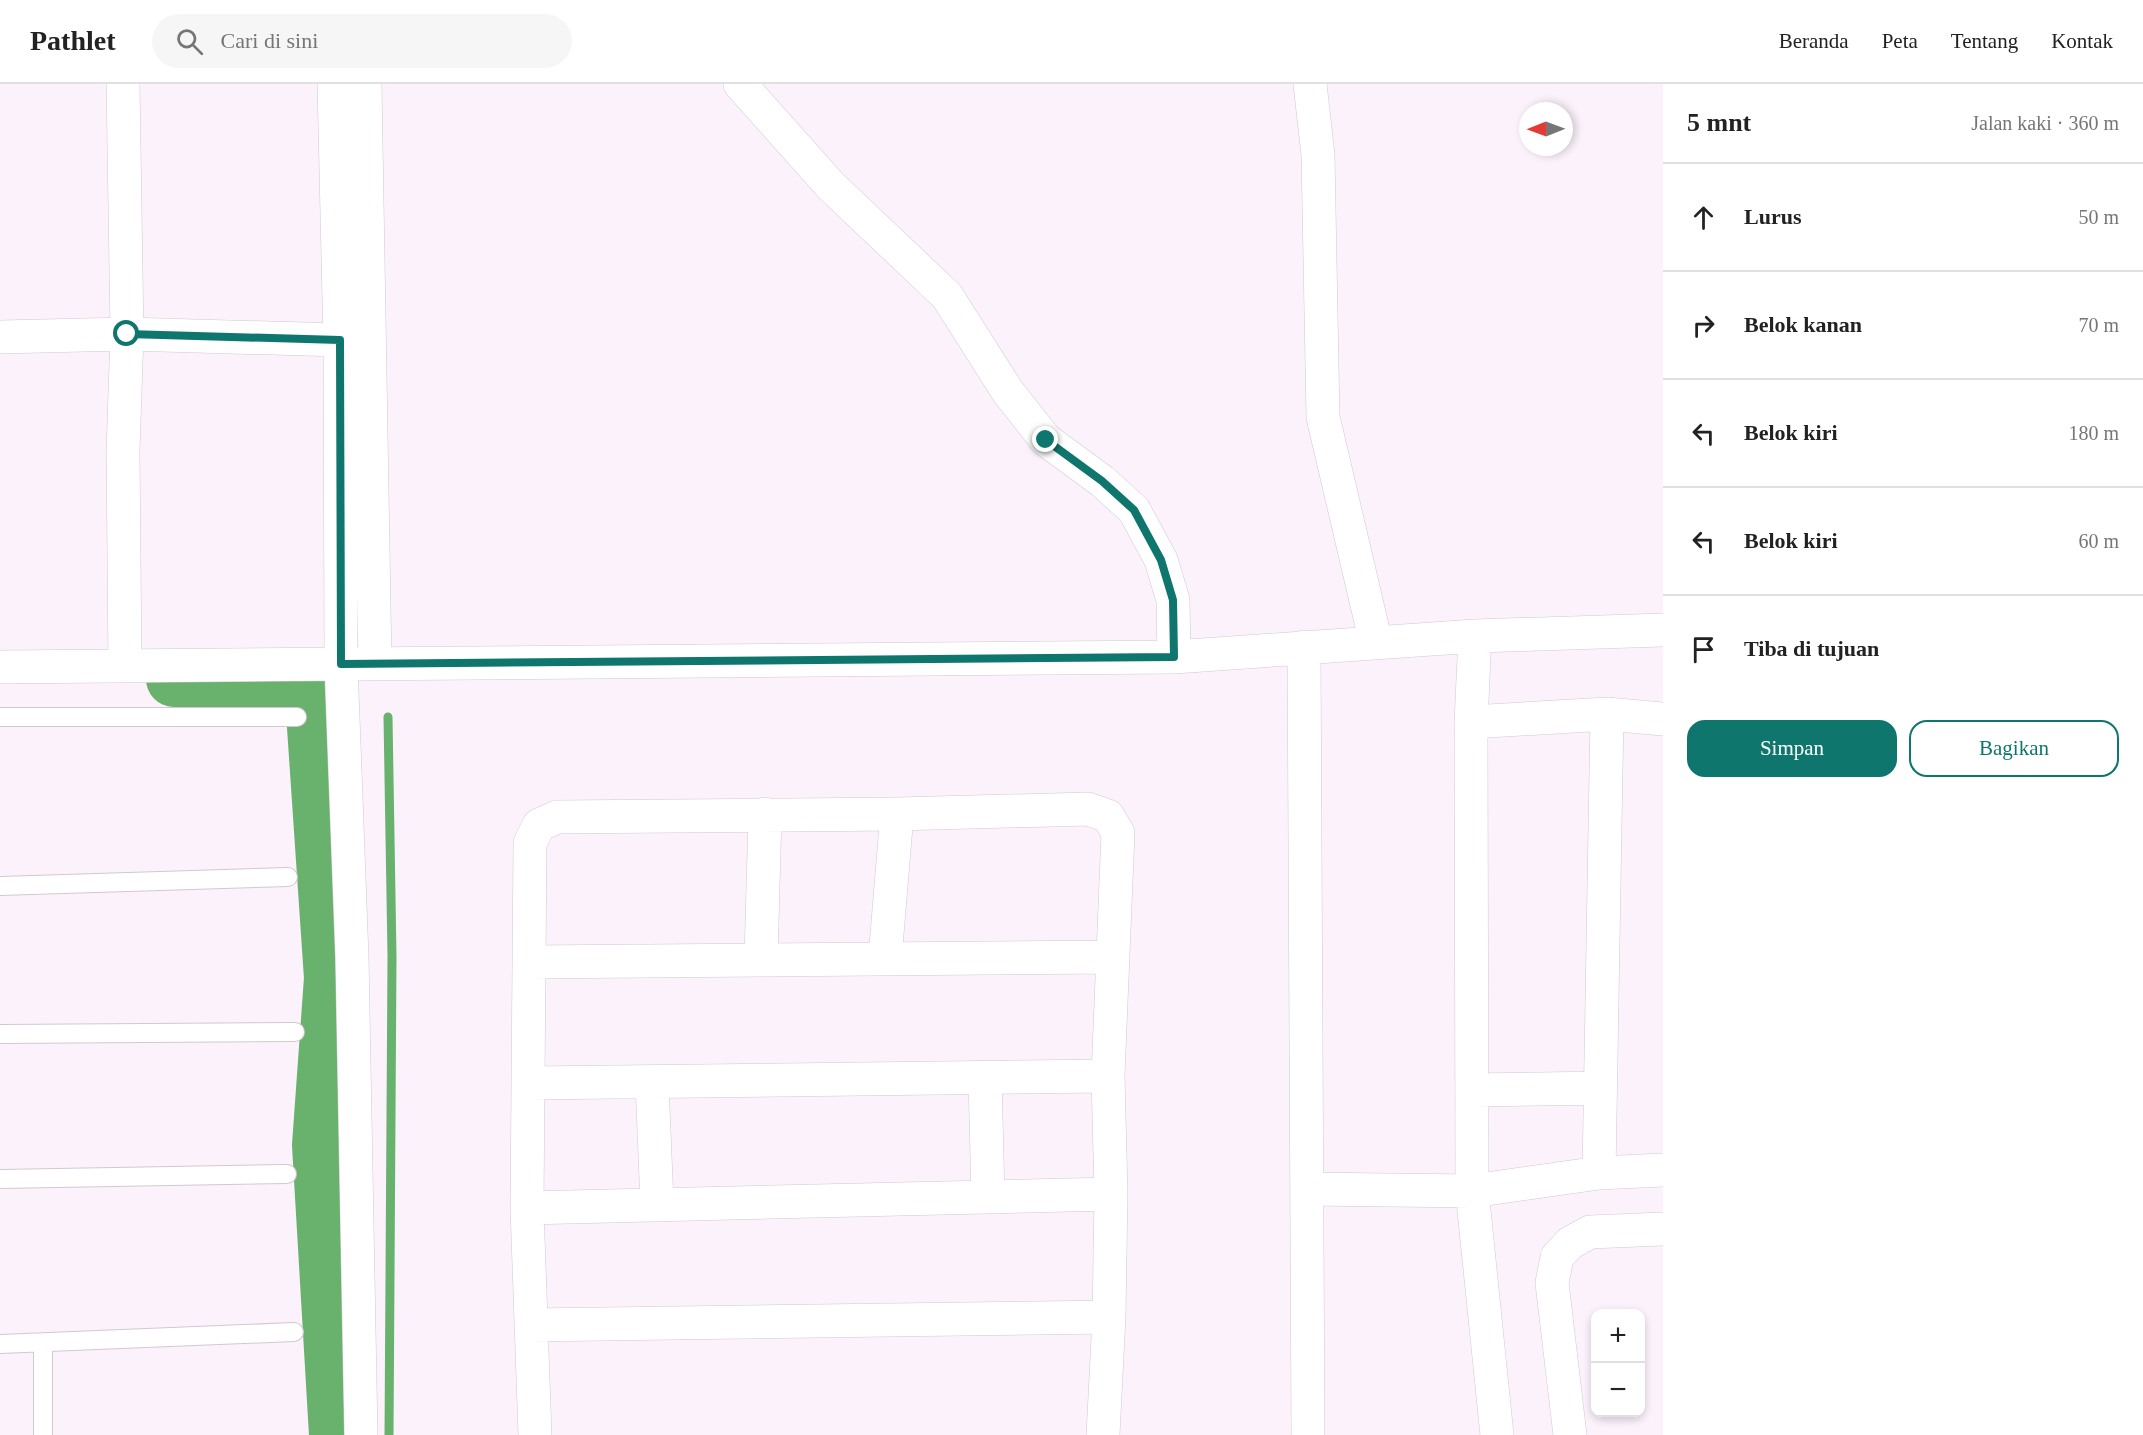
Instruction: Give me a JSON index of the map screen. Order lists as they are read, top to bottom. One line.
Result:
{"north":"left","page":{"header":"Pathlet","search":"Cari di sini","nav":["Beranda","Peta","Tentang","Kontak"],"heading":["5 mnt","Jalan kaki · 360 m"],"list":[["Lurus","50 m"],["Belok kanan","70 m"],["Belok kiri","180 m"],["Belok kiri","60 m"],"Tiba di tujuan"],"buttons":["Simpan","Bagikan"],"map_buttons":["+","−"]}}
